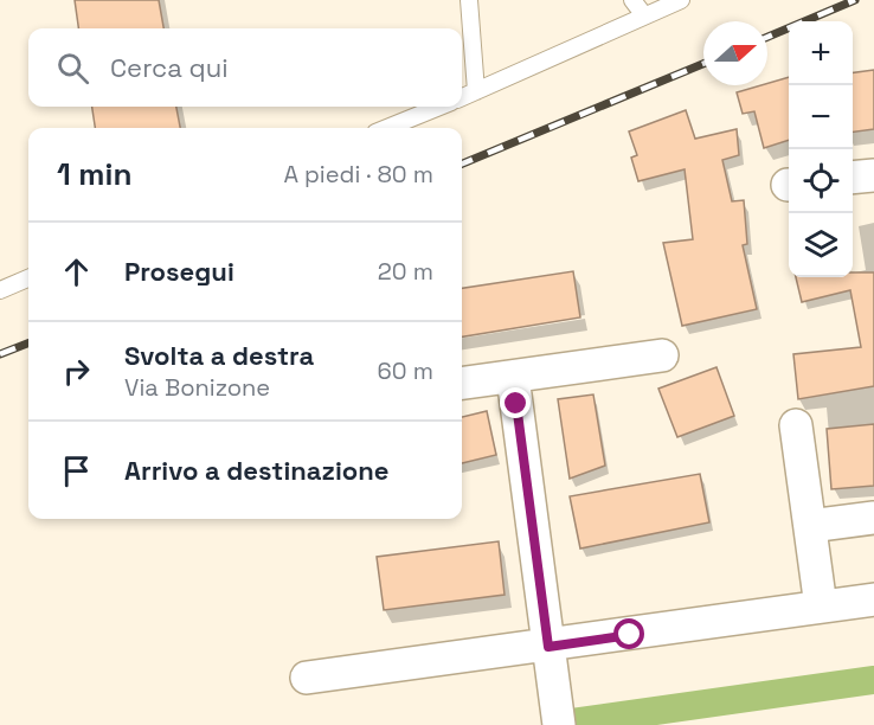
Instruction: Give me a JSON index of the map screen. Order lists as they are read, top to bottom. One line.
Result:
{"north":"right","page":{"map_buttons":["+","−"],"search":"Cerca qui","heading":["1 min","A piedi · 80 m"],"list":[["Prosegui","20 m"],["Svolta a destra","Via Bonizone","60 m"],"Arrivo a destinazione"]}}
